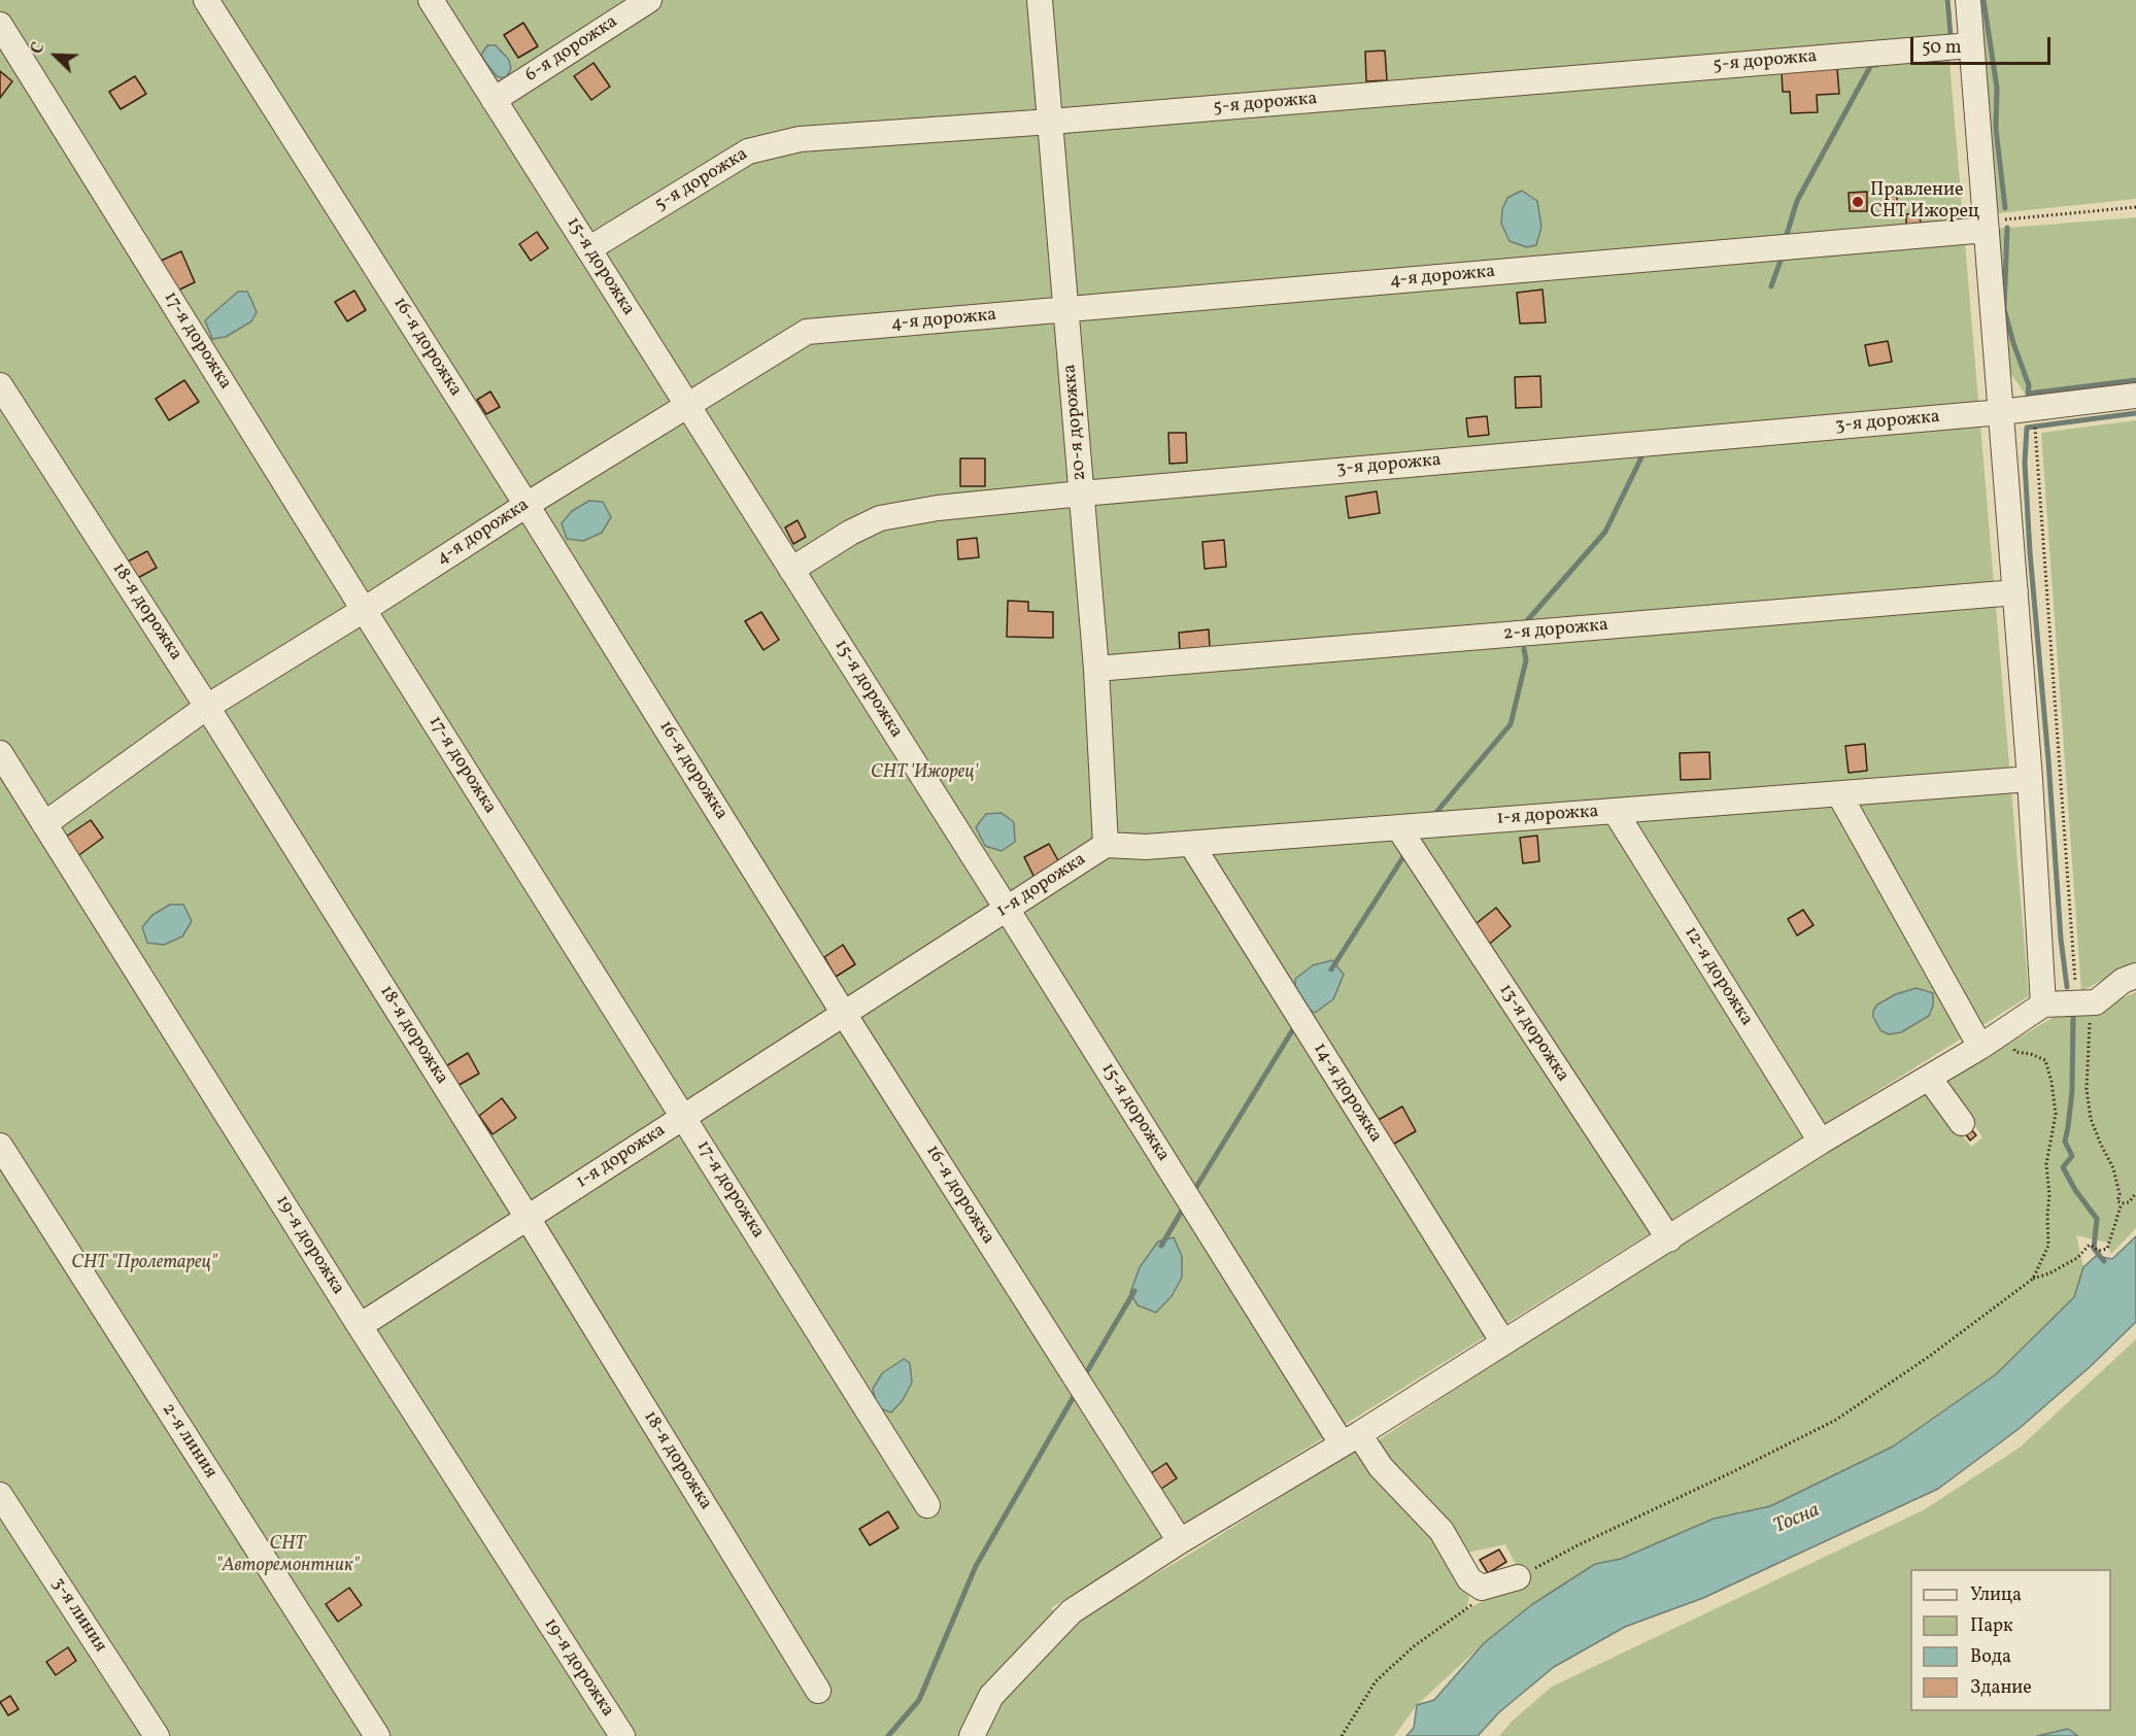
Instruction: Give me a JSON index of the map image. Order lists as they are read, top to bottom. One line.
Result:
{"streets":{"street":["6-я дорожка","5-я дорожка","15-я дорожка","4-я дорожка","17-я дорожка","16-я дорожка","20-я дорожка","3-я дорожка","18-я дорожка","2-я дорожка","1-я дорожка","12-я дорожка","13-я дорожка","14-я дорожка","19-я дорожка","2-я линия","3-я линия"]},"crossings":[["6-я дорожка","15-я дорожка"],["5-я дорожка","15-я дорожка"],["5-я дорожка","20-я дорожка"],["15-я дорожка","4-я дорожка"],["15-я дорожка","3-я дорожка"],["15-я дорожка","1-я дорожка"],["4-я дорожка","17-я дорожка"],["4-я дорожка","16-я дорожка"],["4-я дорожка","20-я дорожка"],["4-я дорожка","18-я дорожка"],["4-я дорожка","19-я дорожка"],["17-я дорожка","1-я дорожка"],["16-я дорожка","1-я дорожка"],["20-я дорожка","3-я дорожка"],["20-я дорожка","2-я дорожка"],["20-я дорожка","1-я дорожка"],["18-я дорожка","1-я дорожка"],["1-я дорожка","12-я дорожка"],["1-я дорожка","13-я дорожка"],["1-я дорожка","14-я дорожка"],["1-я дорожка","19-я дорожка"]],"water":["Тосна"],"parks":["СНТ 'Ижорец'","СНТ \"Пролетарец\"","СНТ \"Авторемонтник\""],"places":["Правление СНТ Ижорец"],"legend":["Улица","Парк","Вода","Здание"],"scale_bar":"50 m","north":"top left"}
